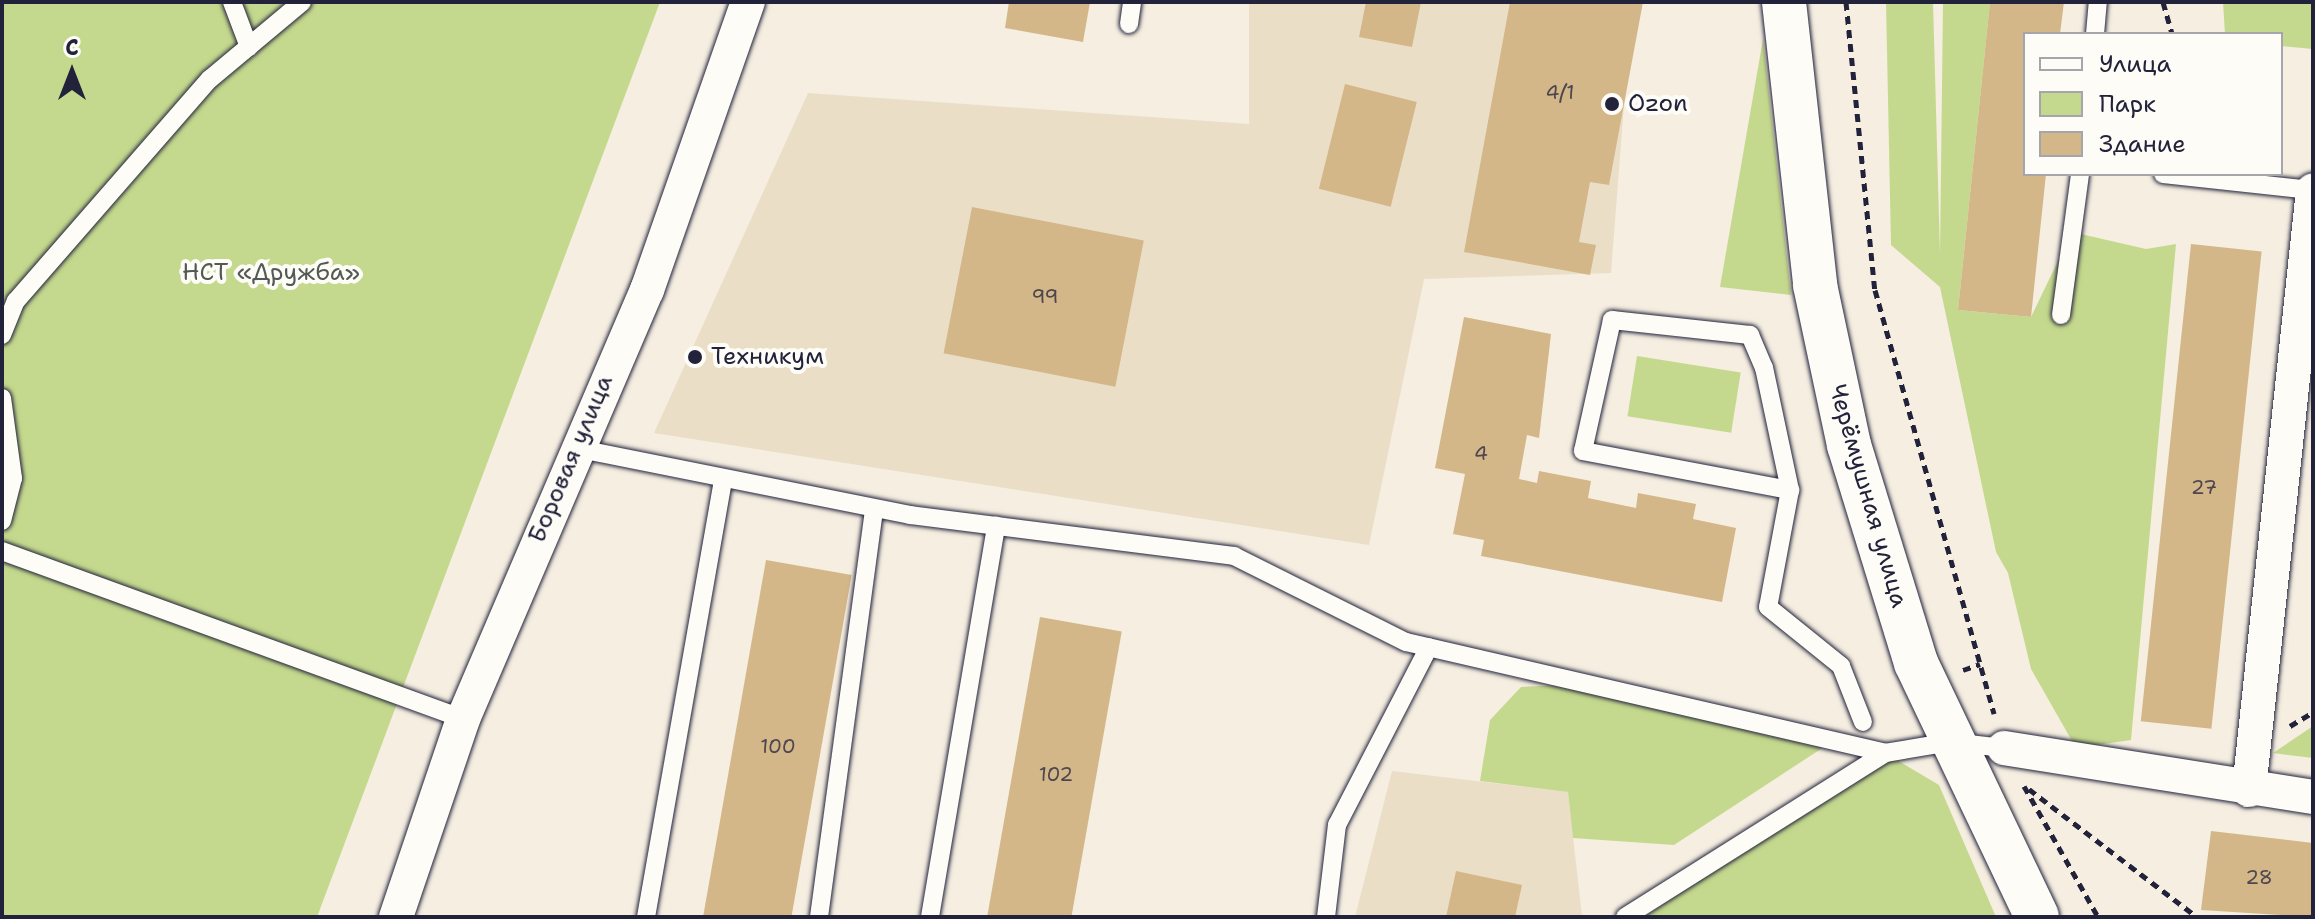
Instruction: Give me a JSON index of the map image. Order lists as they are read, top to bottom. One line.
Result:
{"streets":{"street":["Боровая улица","Черёмушная улица"]},"parks":["НСТ «Дружба»"],"places":["Ozon","Техникум"],"house_numbers":["4/1","99","4","27","100","102","28"],"legend":["Улица","Парк","Здание"],"north":"top"}
